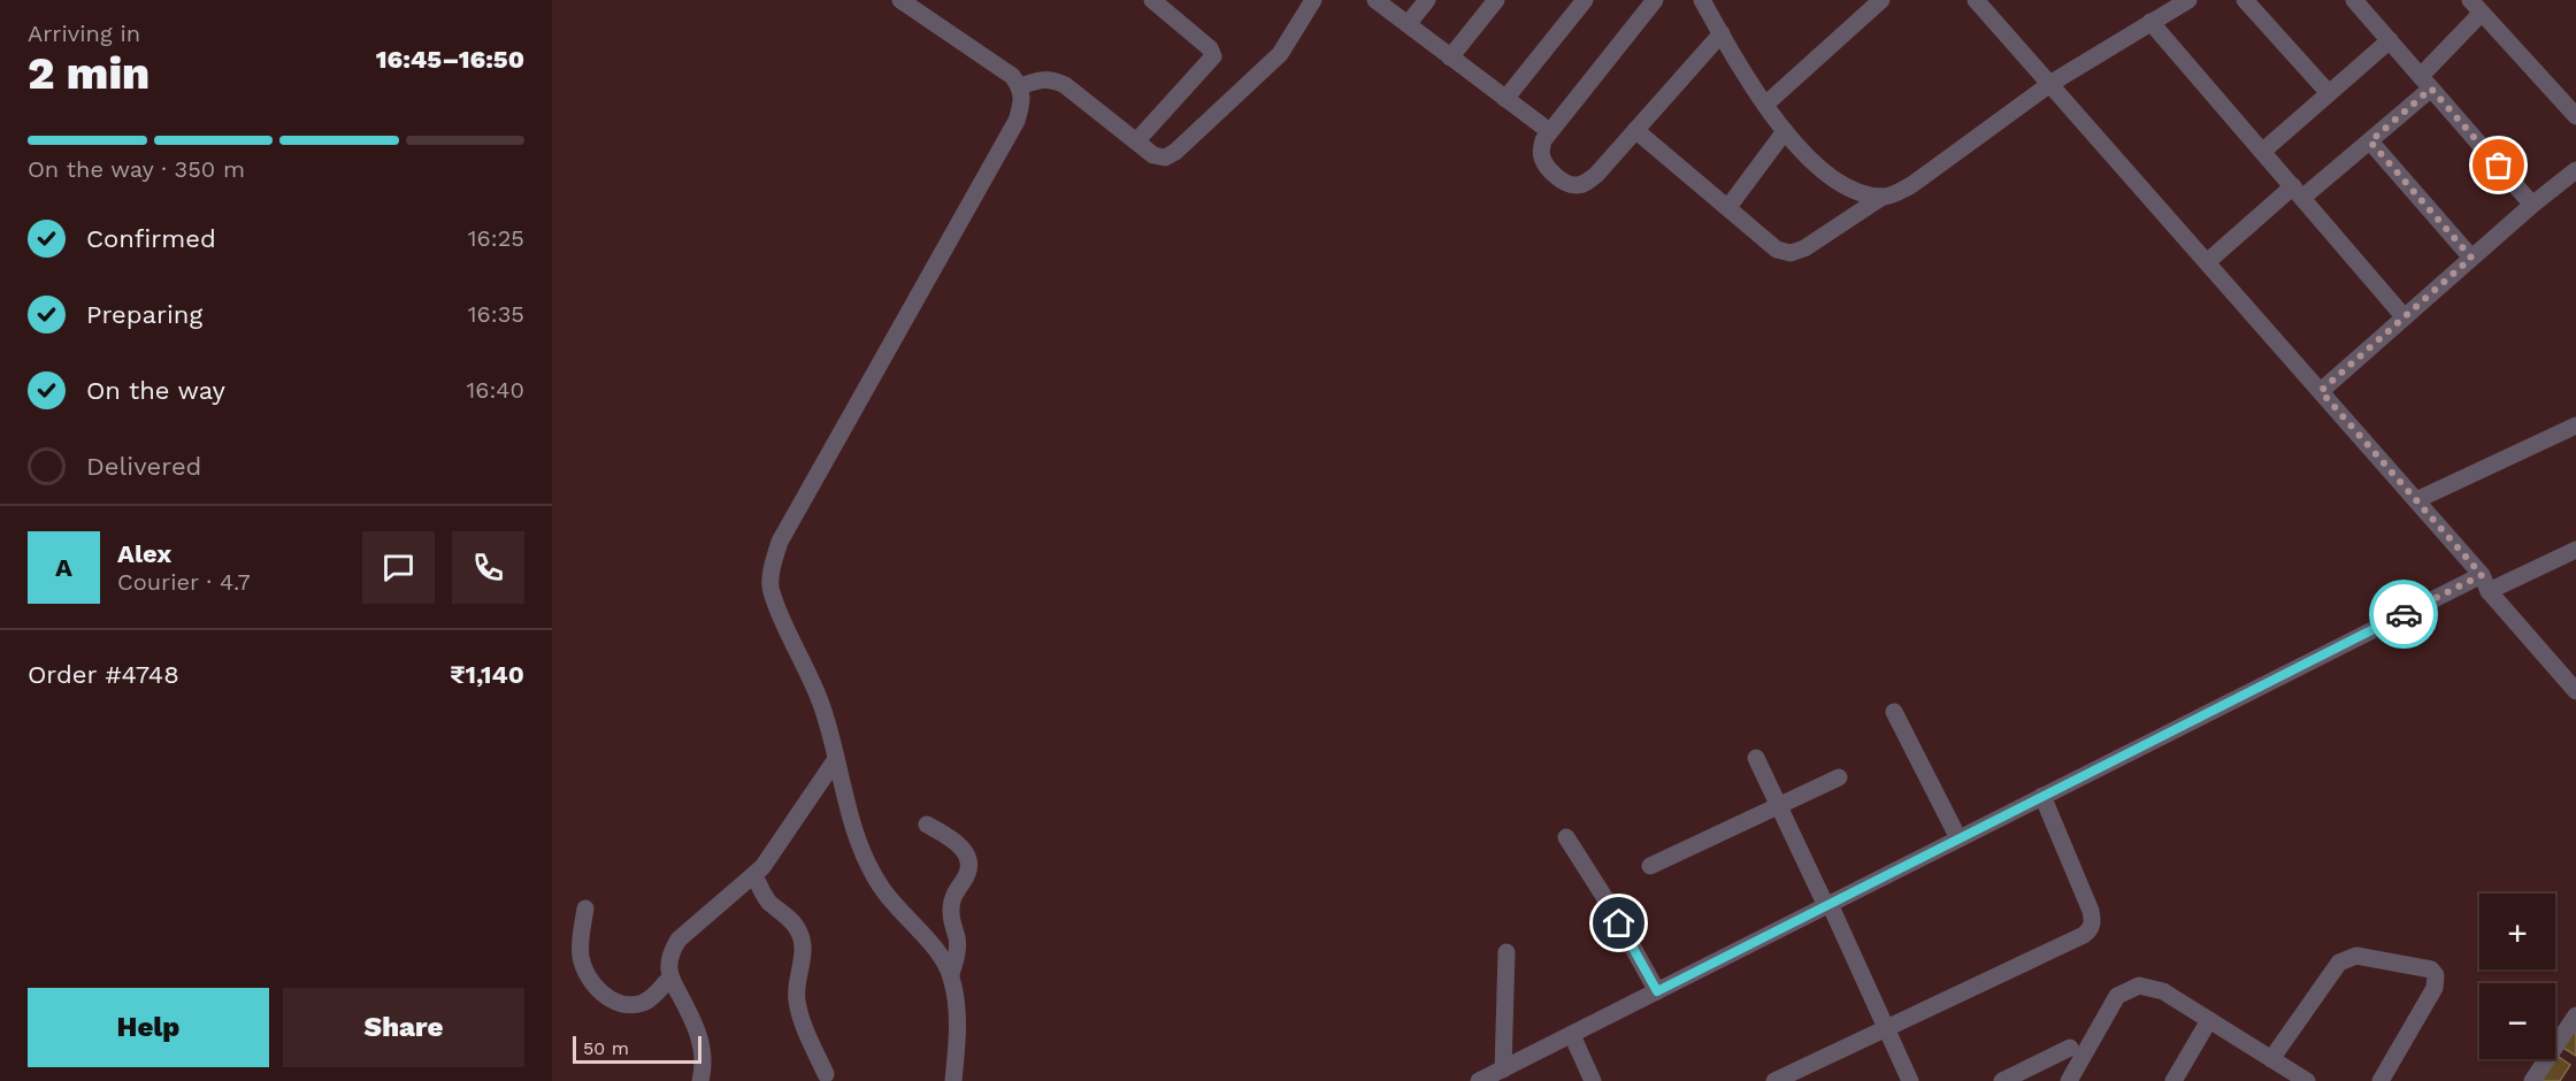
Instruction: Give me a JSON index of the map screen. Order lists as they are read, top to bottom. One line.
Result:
{"scale_bar":"50 m","page":{"heading":["2 min","Arriving in","16:45–16:50"],"panel":["Alex","Courier · 4.7","Order #4748","₹1,140"],"bar":"On the way · 350 m","list":[["Confirmed","16:25"],["Preparing","16:35"],["On the way","16:40"],"Delivered"],"round":"A","map_buttons":["+","−"],"buttons":["Help","Share"],"scale":"50 m"}}
